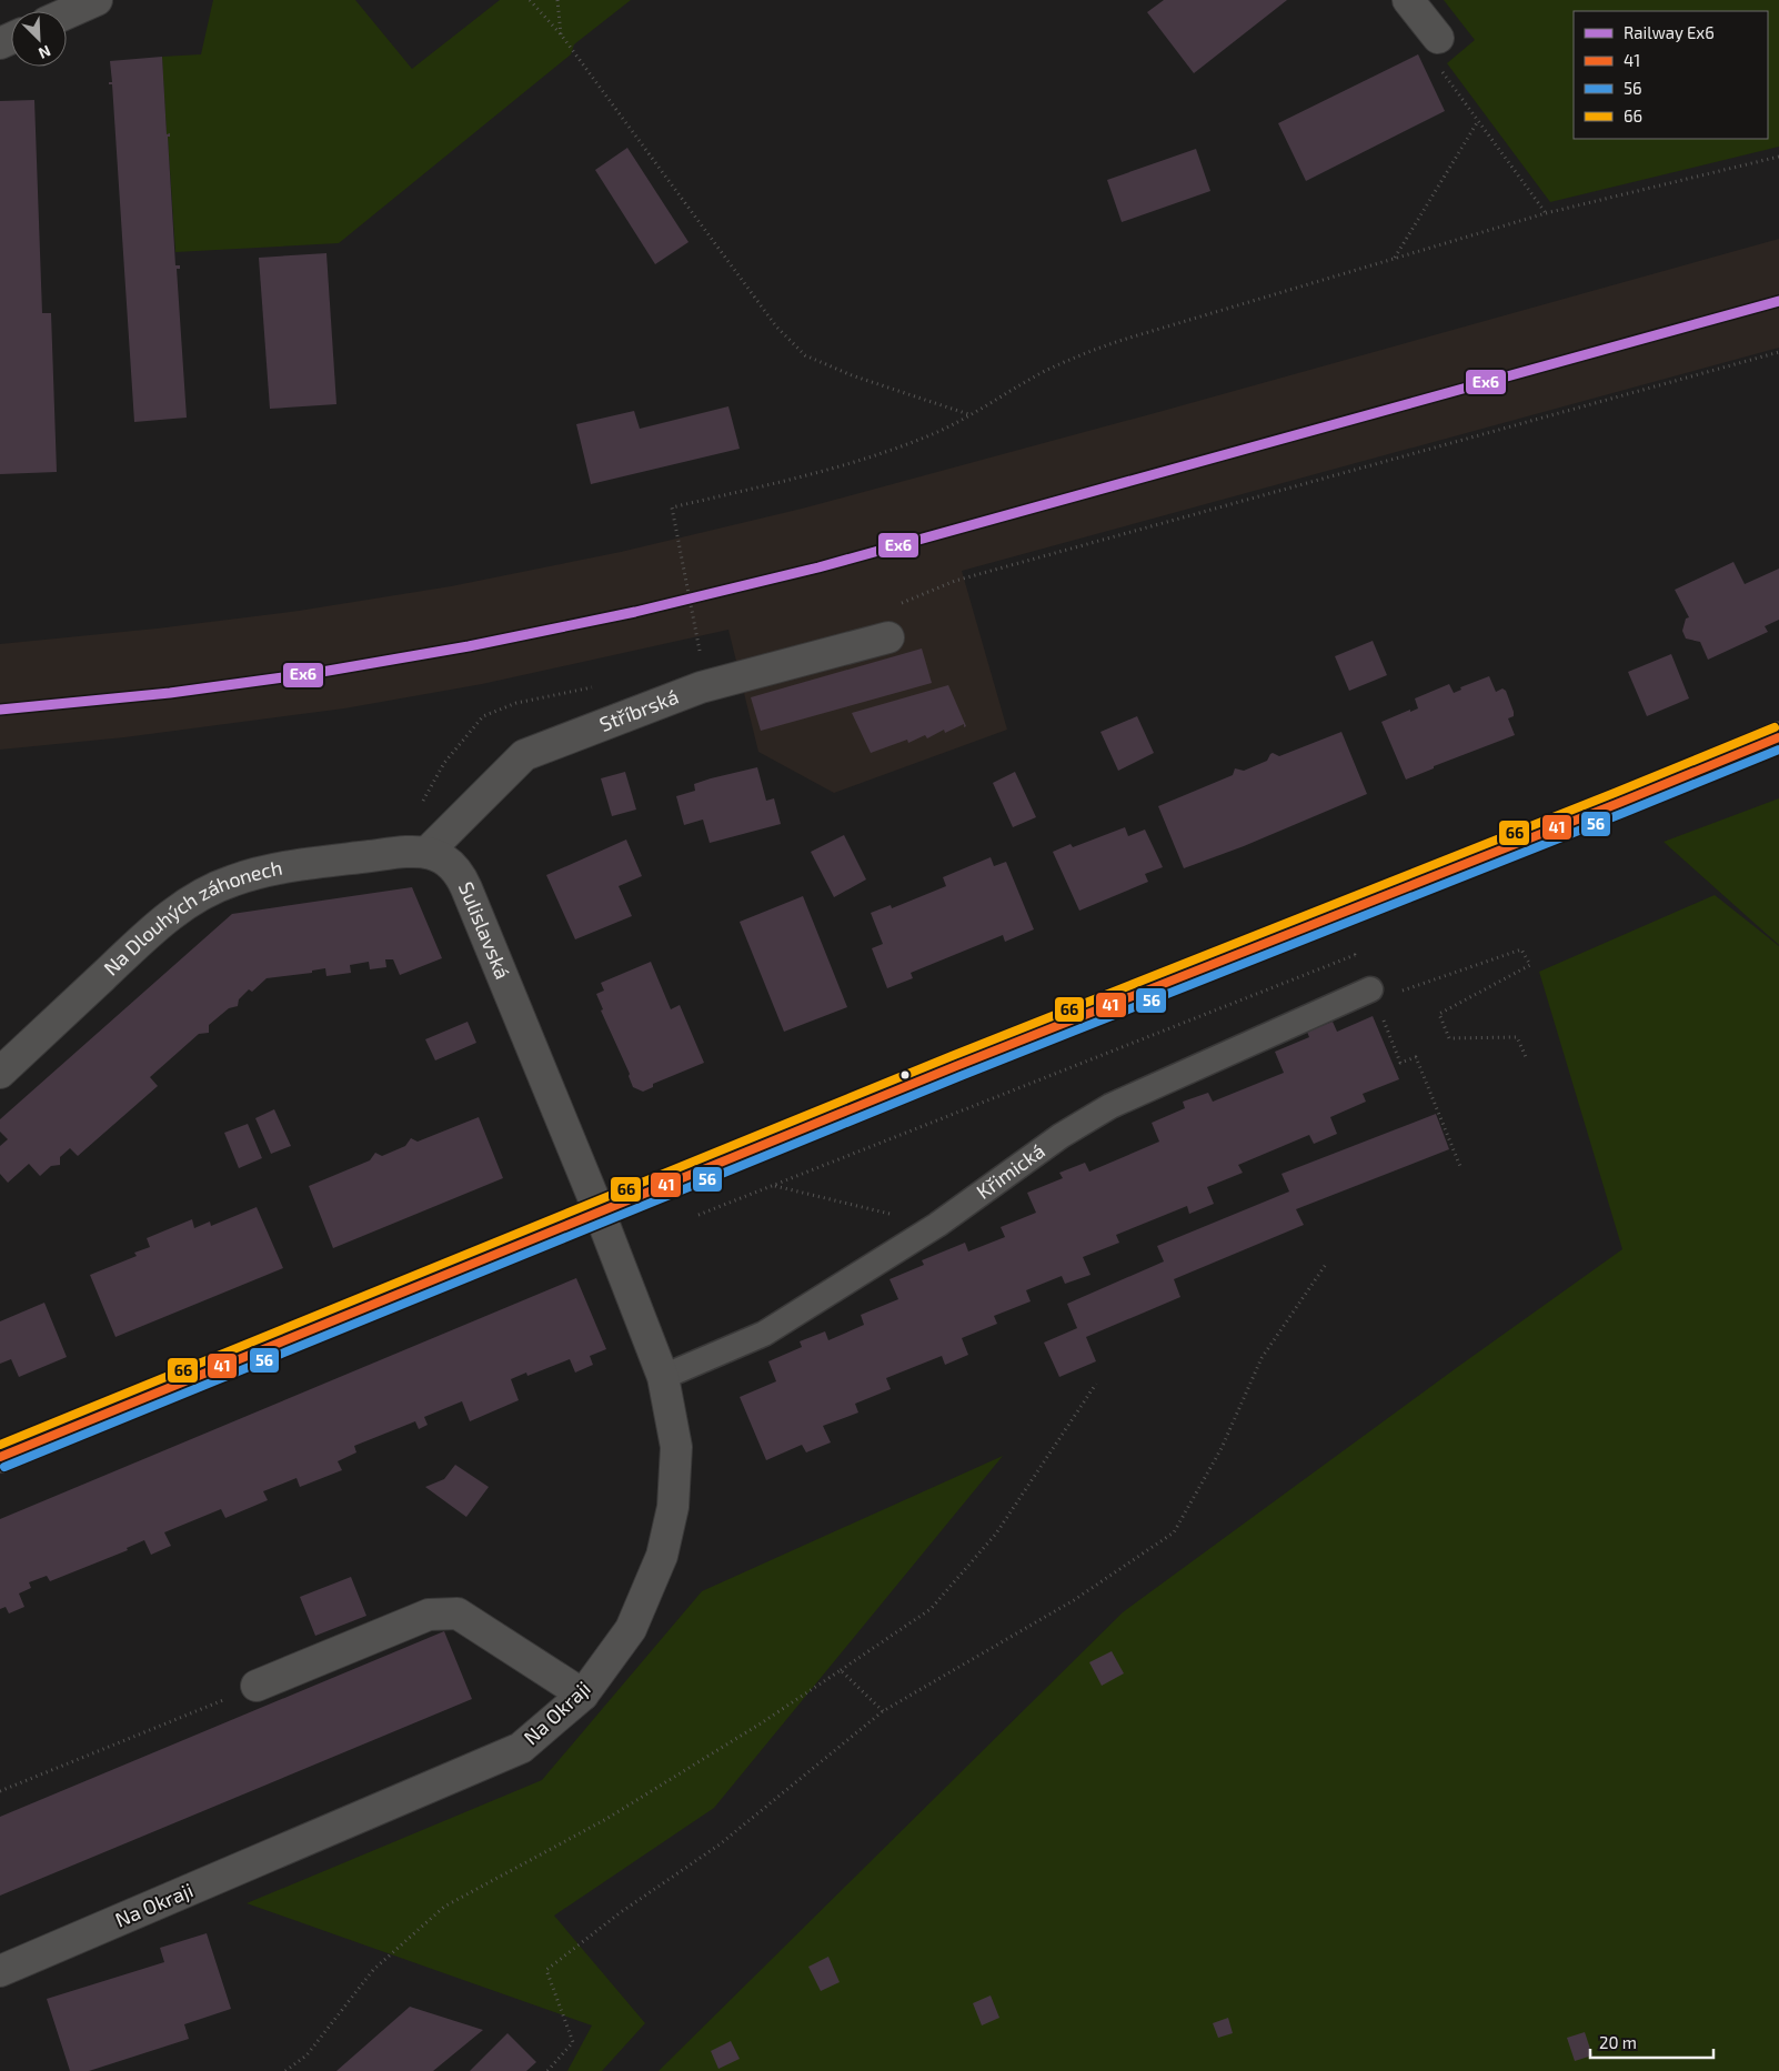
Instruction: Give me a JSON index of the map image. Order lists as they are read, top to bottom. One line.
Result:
{"streets":{"street":["Stříbrská","Na Dlouhých záhonech","Sulislavská","Křimická","Na Okraji"]},"crossings":[["Stříbrská","Na Dlouhých záhonech"],["Stříbrská","Sulislavská"],["Na Dlouhých záhonech","Sulislavská"],["Sulislavská","Na Okraji"],["Křimická","Na Okraji"]],"lines":["rail line Ex6","transit line 66","transit line 41","transit line 56"],"legend":["Railway Ex6","41","56","66"],"scale_bar":"20 m","north":"bottom right"}
